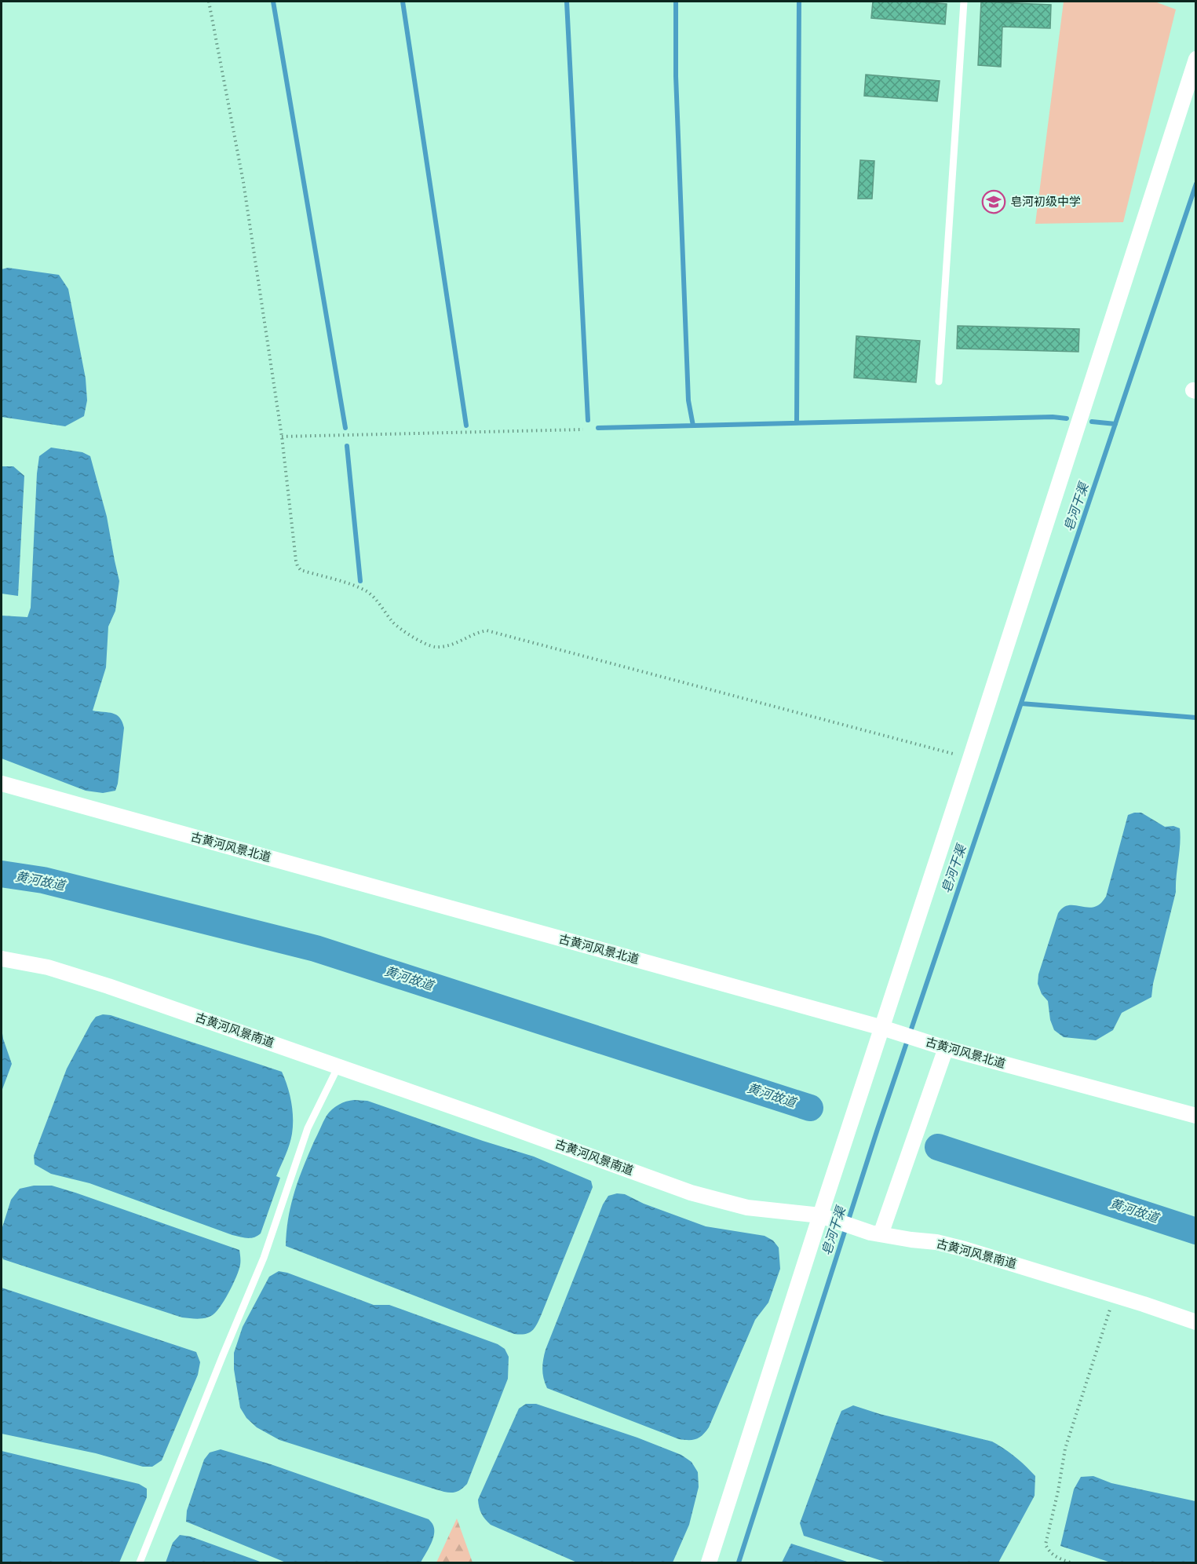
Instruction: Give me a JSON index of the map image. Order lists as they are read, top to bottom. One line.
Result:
{"streets":{"street":["古黄河风景北道","古黄河风景南道"]},"water":["皂河干渠","黄河故道"],"places":{"school or university":["皂河初级中学"]}}
